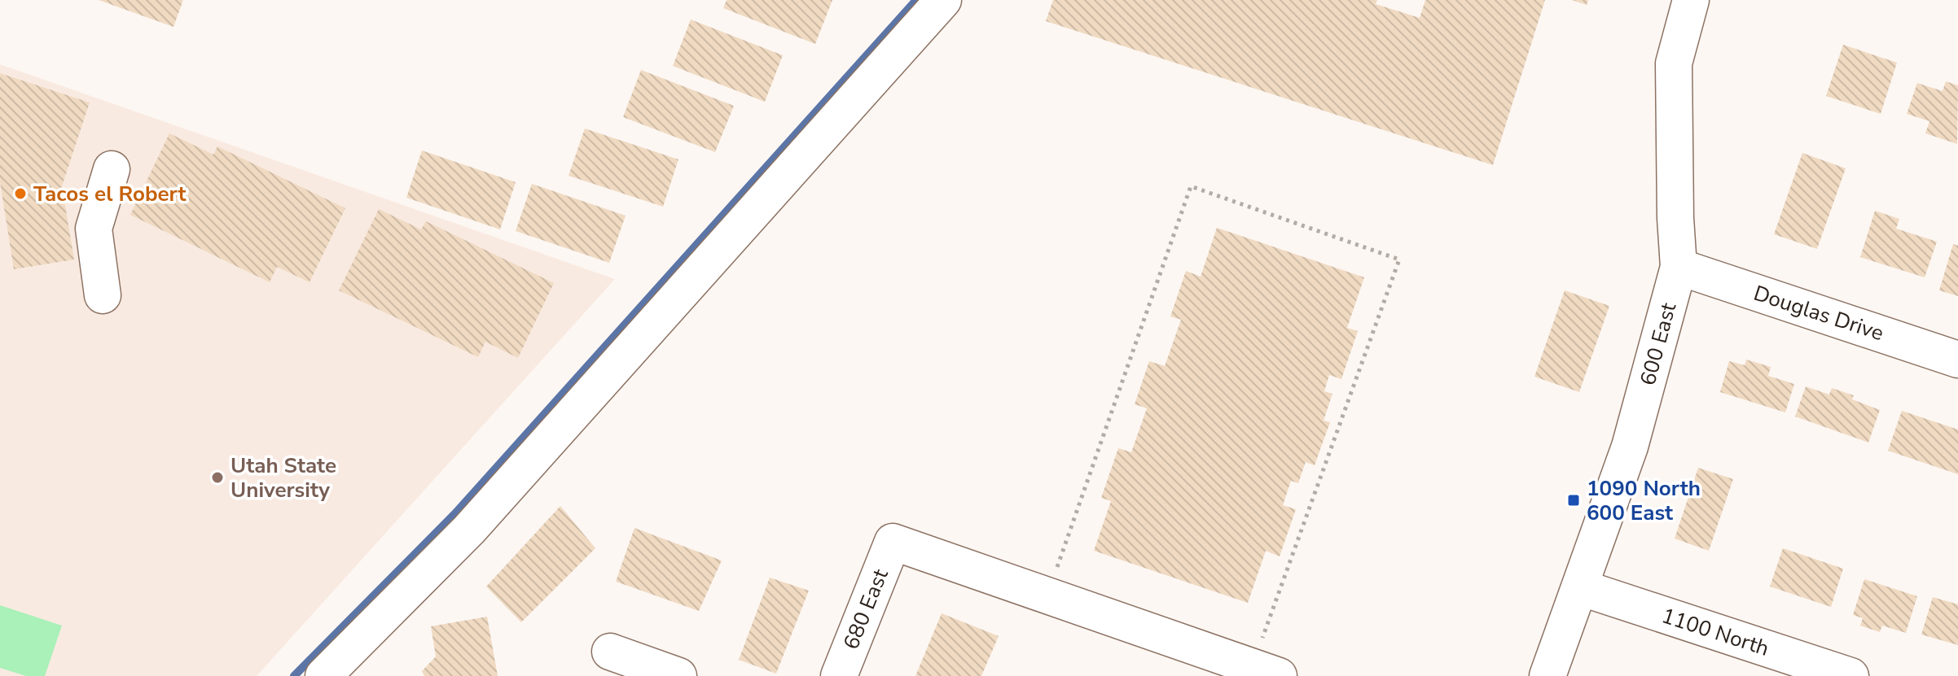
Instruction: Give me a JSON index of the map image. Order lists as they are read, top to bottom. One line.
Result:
{"streets":{"street":["Douglas Drive","600 East","680 East","1100 North"]},"crossings":[["Douglas Drive","600 East"],["600 East","1100 North"]],"places":{"other":["Tacos el Robert","Utah State University"],"transit":["1090 North 600 East"]}}
